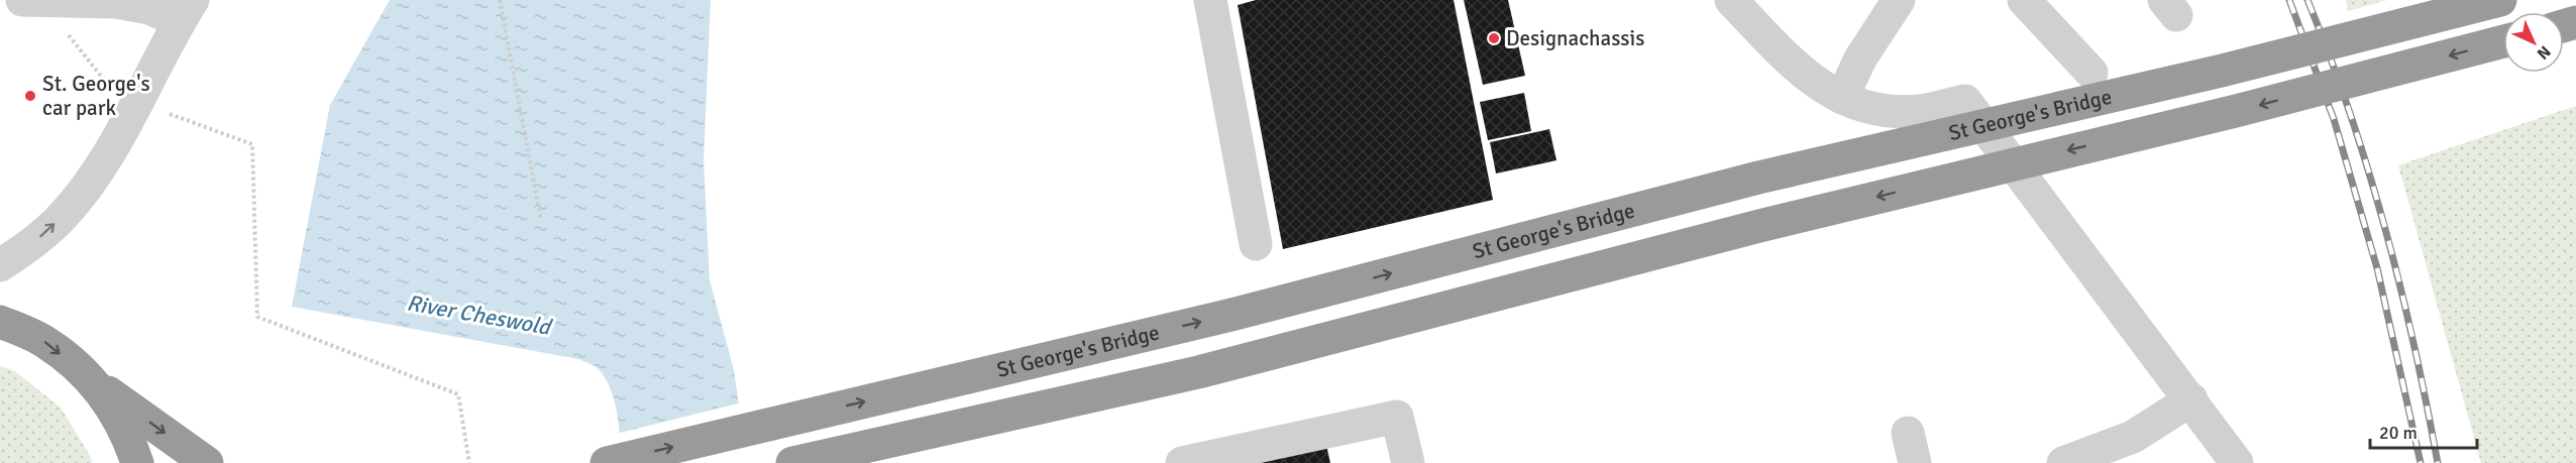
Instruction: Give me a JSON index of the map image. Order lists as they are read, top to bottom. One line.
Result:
{"streets":{"highway":["St George's Bridge"]},"water":["River Cheswold"],"places":["Designachassis","St. George's car park"],"scale_bar":"20 m","north":"bottom right"}
